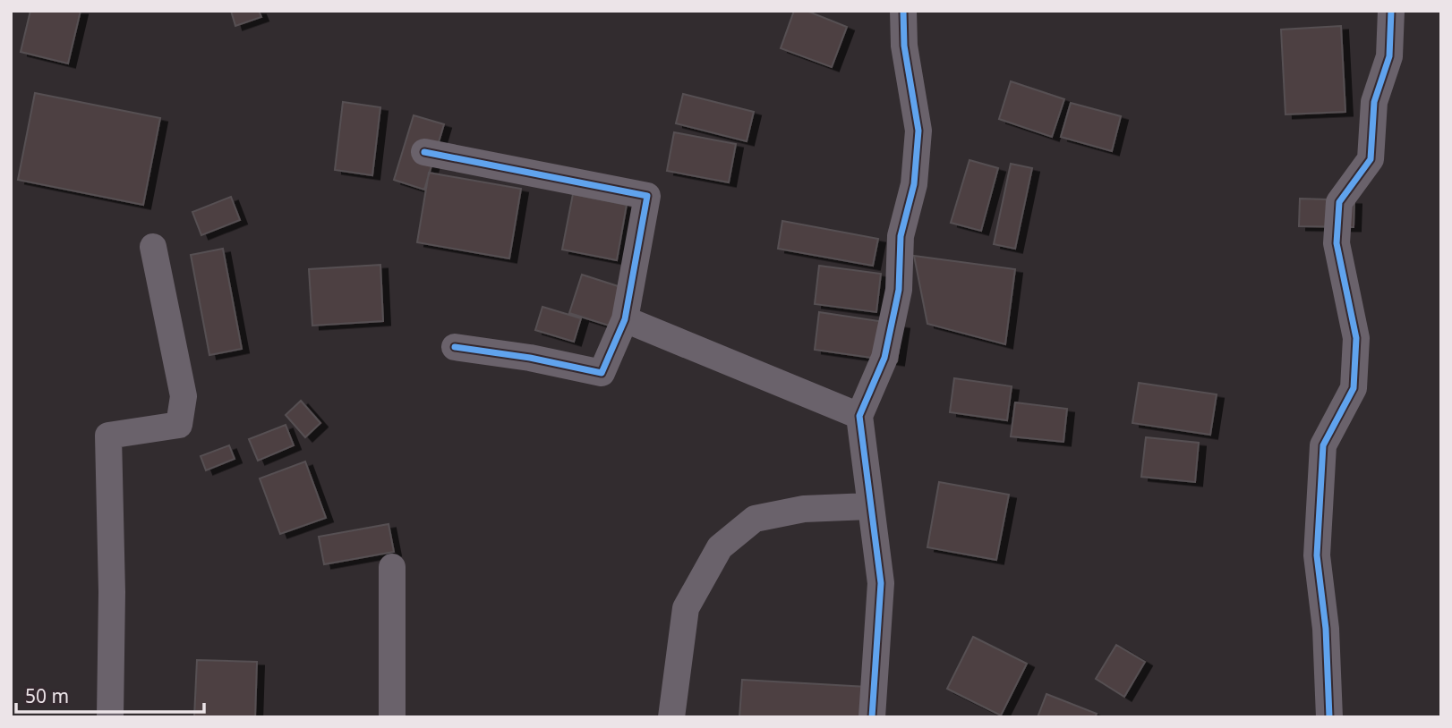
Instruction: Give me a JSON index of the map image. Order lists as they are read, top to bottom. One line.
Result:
{"scale_bar":"50 m"}
